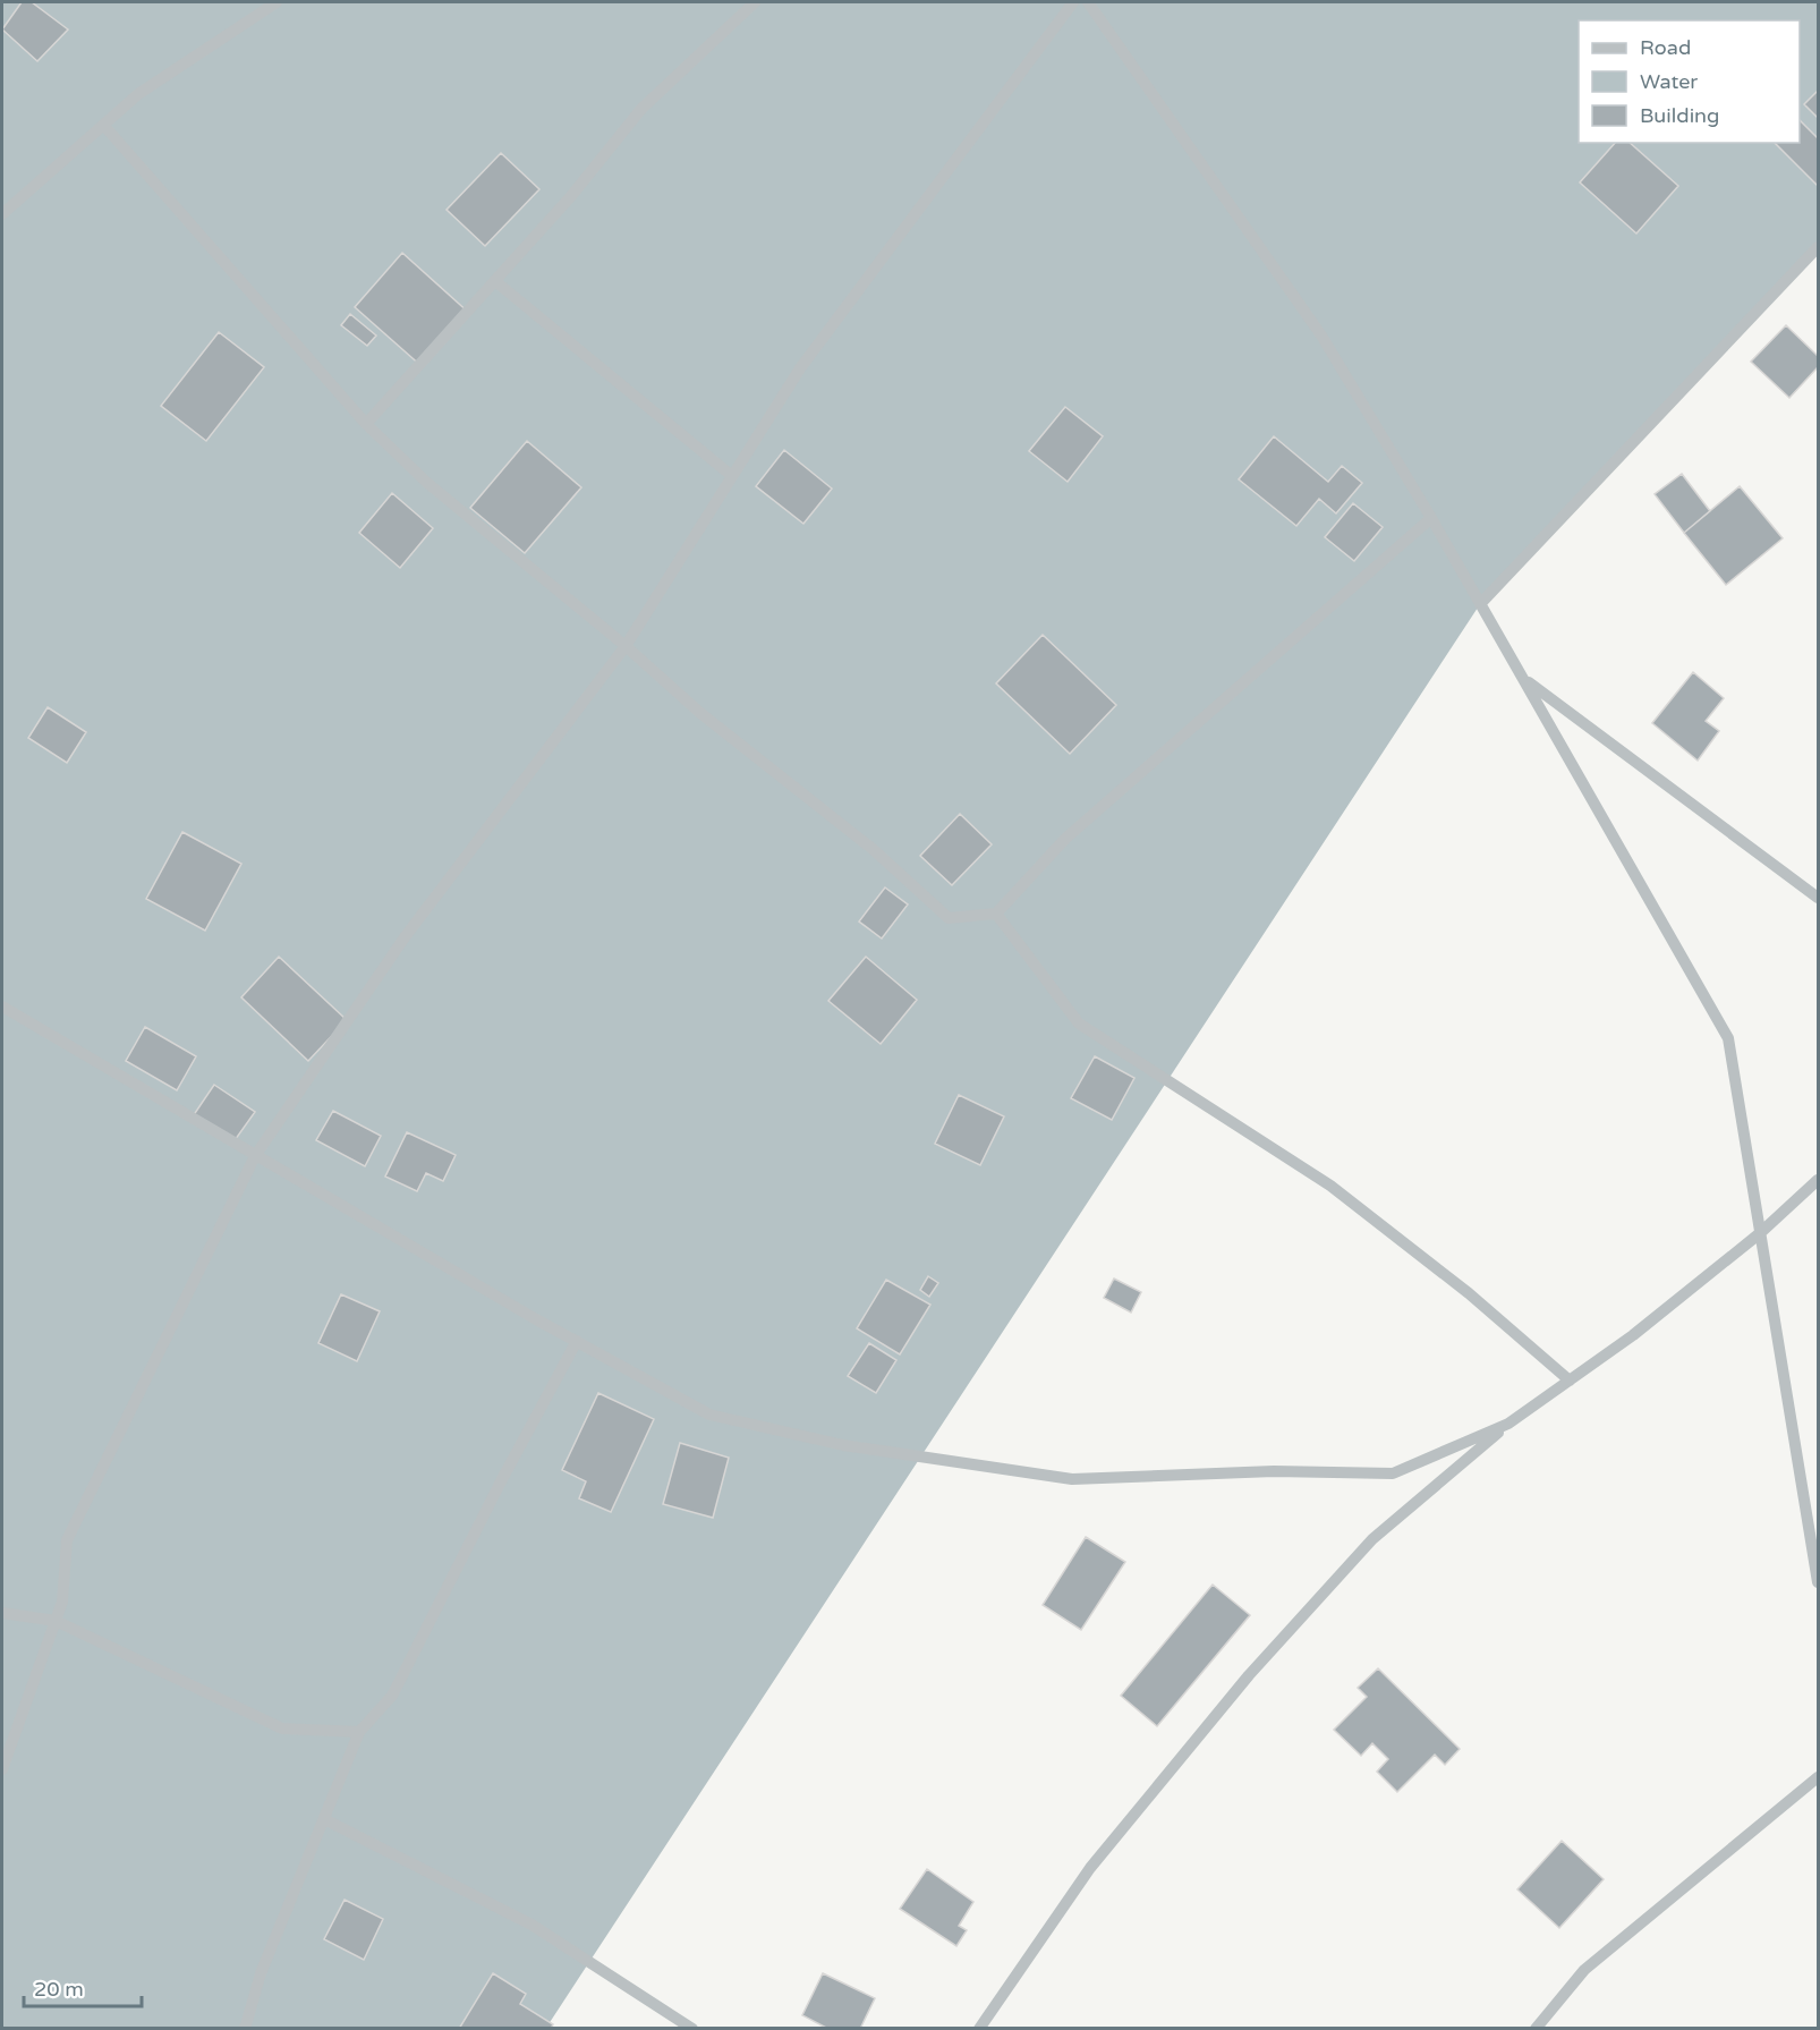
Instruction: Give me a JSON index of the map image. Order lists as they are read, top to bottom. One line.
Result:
{"legend":["Road","Water","Building"],"scale_bar":"20 m"}
